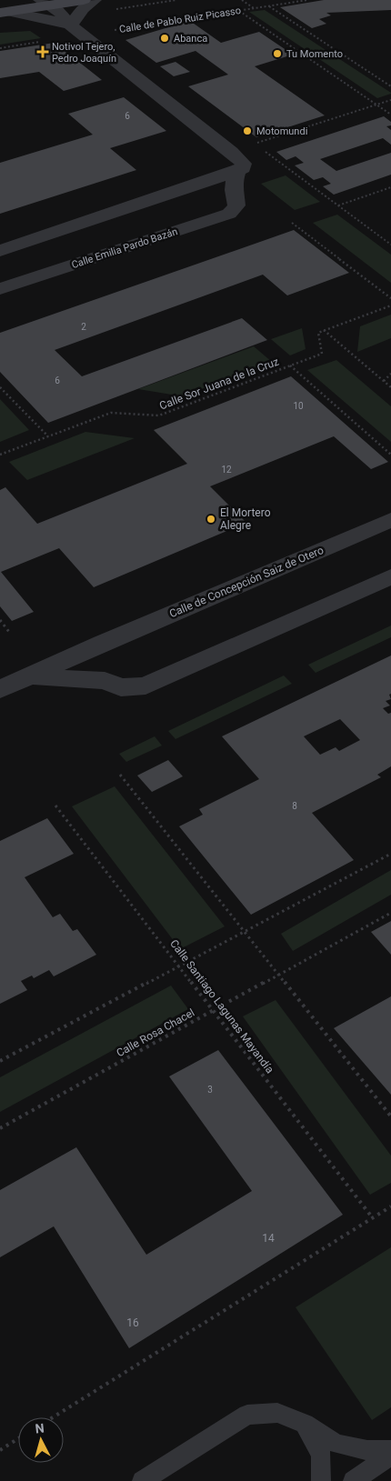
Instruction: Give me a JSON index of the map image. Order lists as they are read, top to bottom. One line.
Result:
{"streets":{"street":["Calle Emilia Pardo Bazán","Calle de Concepción Saiz de Otero"],"path":["Calle de Pablo Ruiz Picasso","Calle Sor Juana de la Cruz","Calle Santiago Lagunas Mayandía","Calle Rosa Chacel"]},"crossings":[["Calle de Pablo Ruiz Picasso","Calle Emilia Pardo Bazán"],["Calle Santiago Lagunas Mayandía","Calle Rosa Chacel"]],"places":{"other":["Abanca","Tu Momento","Motomundi","El Mortero Alegre"],"health":["Notivol Tejero, Pedro Joaquín"]},"house_numbers":["6","2","6","10","12","8","3","14","16"],"north":"top"}
